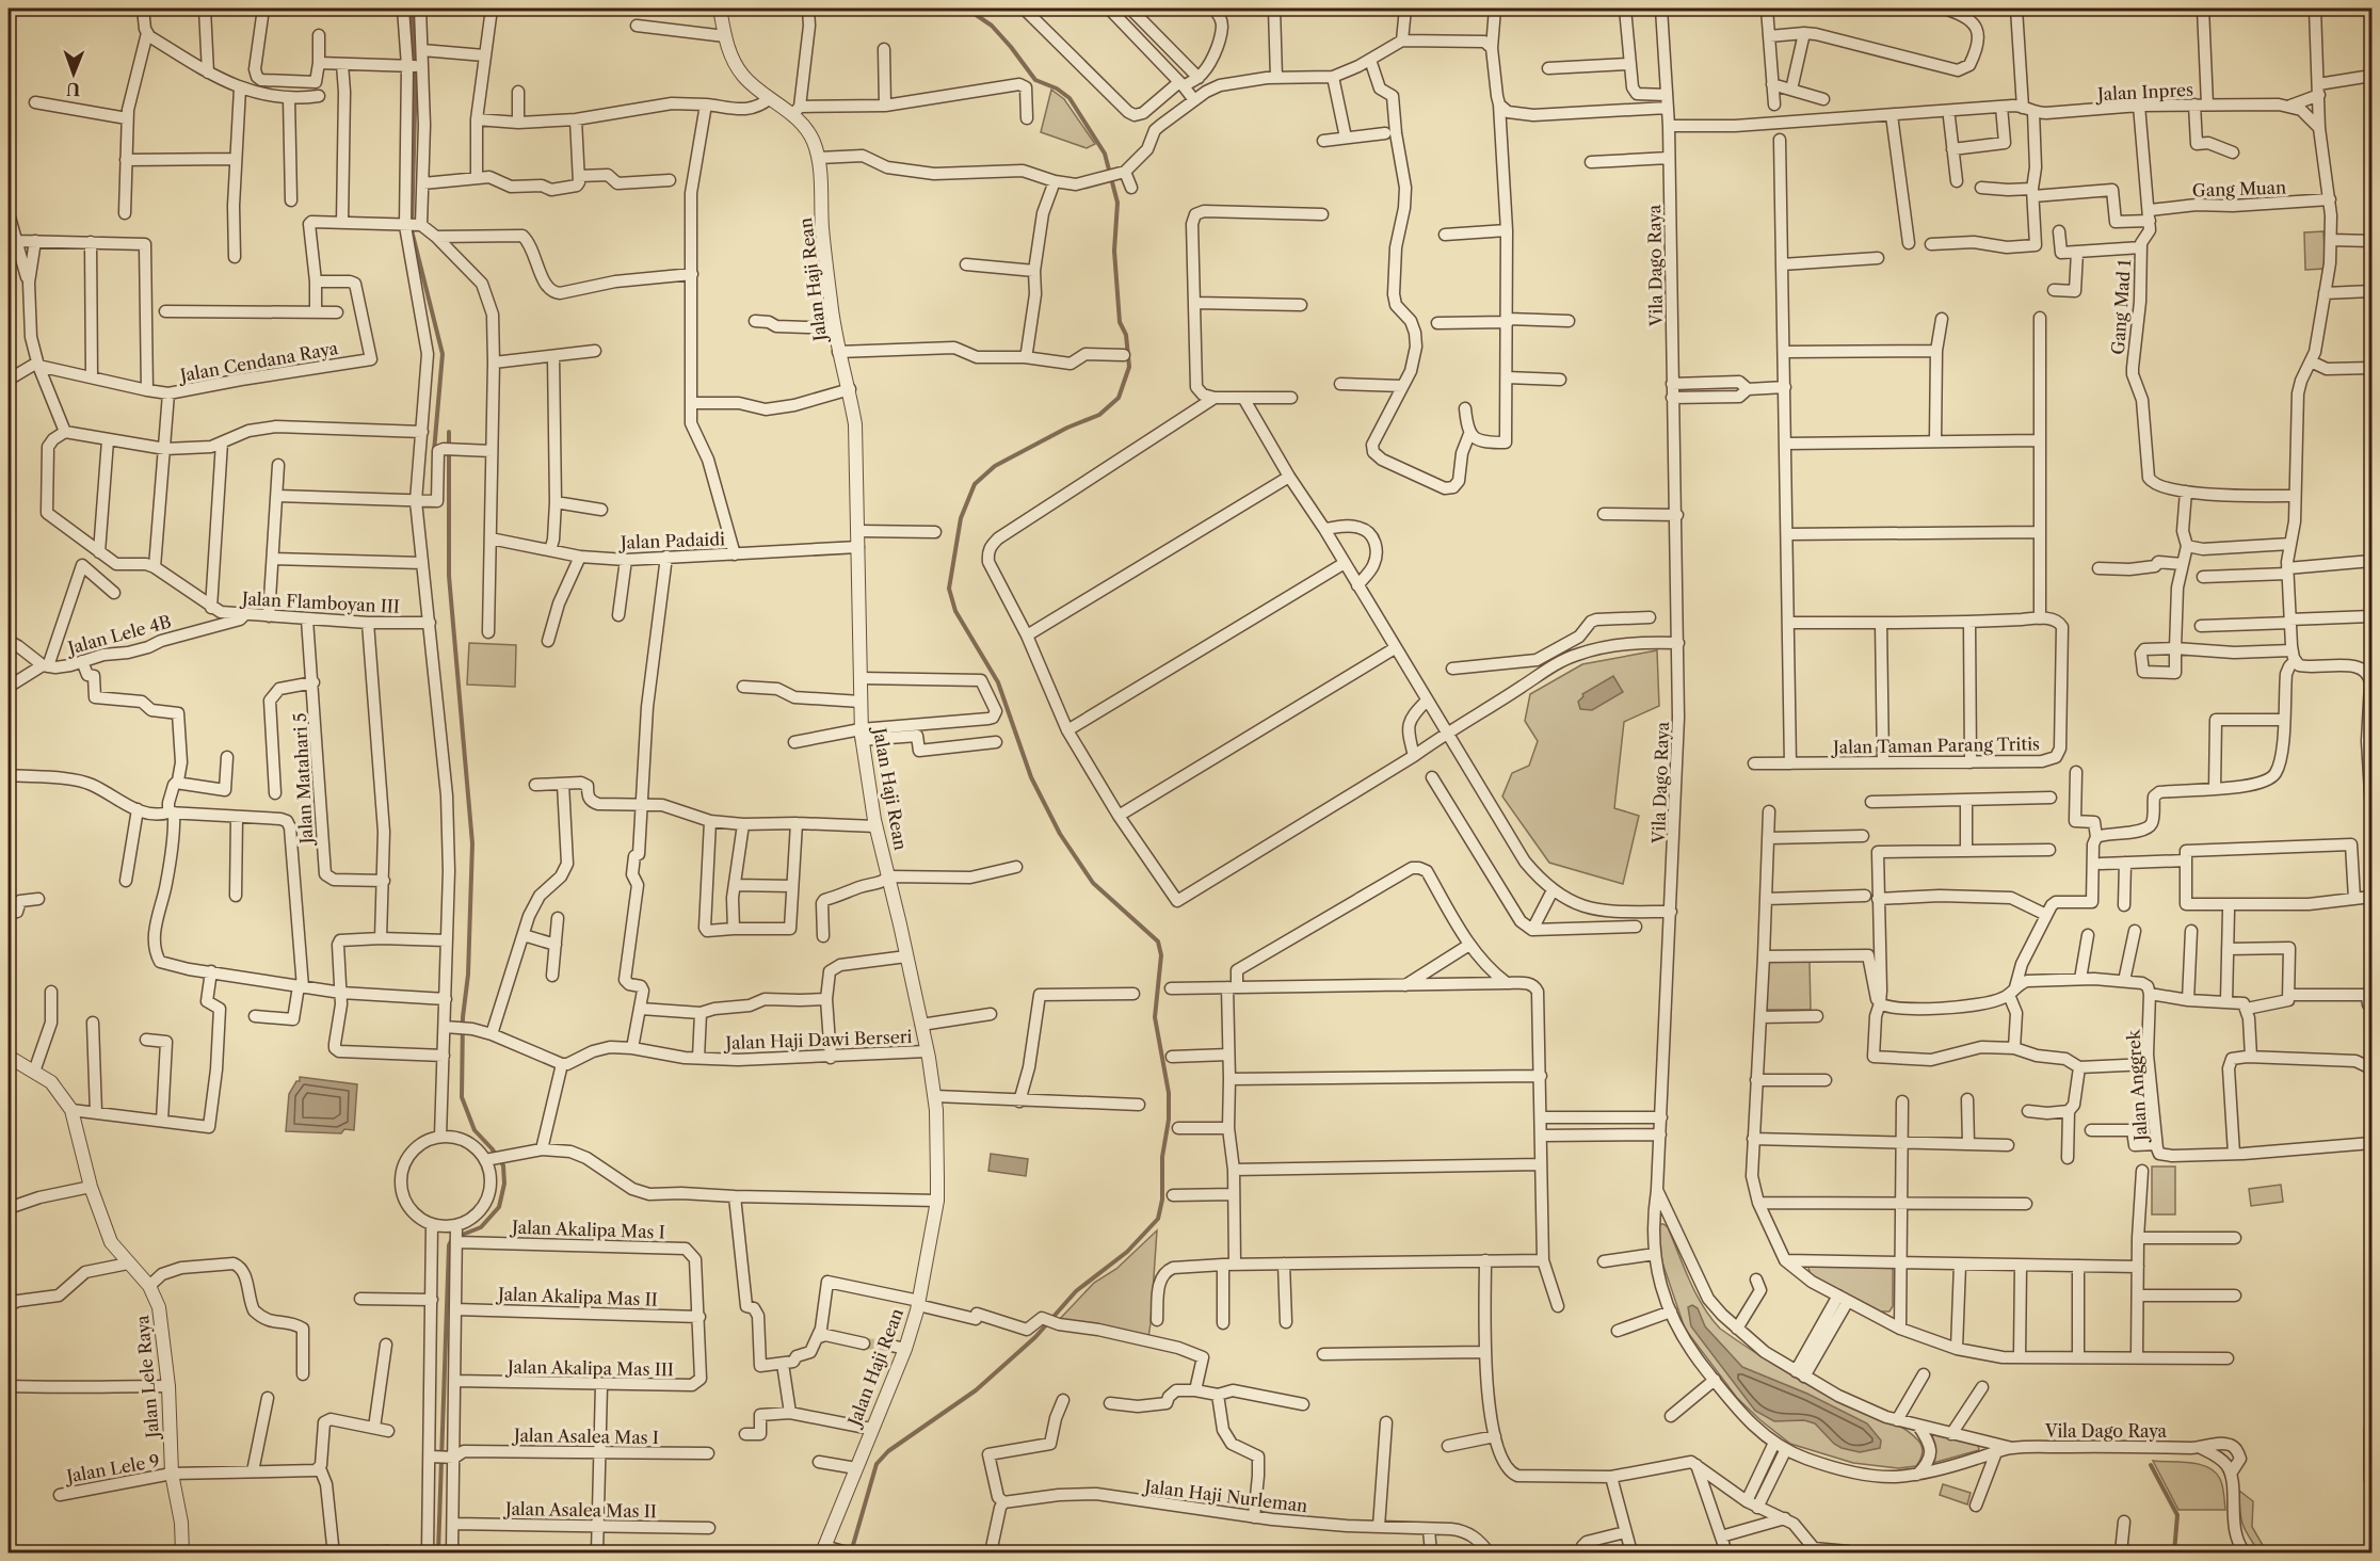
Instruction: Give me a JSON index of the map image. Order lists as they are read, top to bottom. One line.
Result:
{"streets":{"street":["Jalan Inpres","Gang Muan","Vila Dago Raya","Jalan Haji Rean","Gang Mad 1","Jalan Cendana Raya","Jalan Padaidi","Jalan Flamboyan III","Jalan Lele 4B","Jalan Taman Parang Tritis","Jalan Matahari 5","Jalan Haji Dawi Berseri","Jalan Anggrek","Jalan Akalipa Mas I","Jalan Akalipa Mas II","Jalan Akalipa Mas III","Jalan Lele Raya","Jalan Asalea Mas I","Jalan Lele 9","Jalan Haji Nurleman","Jalan Asalea Mas II"]},"crossings":[["Jalan Inpres","Vila Dago Raya"],["Jalan Inpres","Gang Mad 1"],["Gang Muan","Gang Mad 1"],["Jalan Haji Rean","Jalan Padaidi"],["Jalan Haji Rean","Jalan Haji Dawi Berseri"],["Jalan Flamboyan III","Jalan Lele 4B"],["Jalan Flamboyan III","Jalan Matahari 5"],["Jalan Akalipa Mas I","Jalan Akalipa Mas II"],["Jalan Akalipa Mas I","Jalan Akalipa Mas III"],["Jalan Akalipa Mas II","Jalan Akalipa Mas III"],["Jalan Lele Raya","Jalan Lele 9"]],"north":"bottom"}
